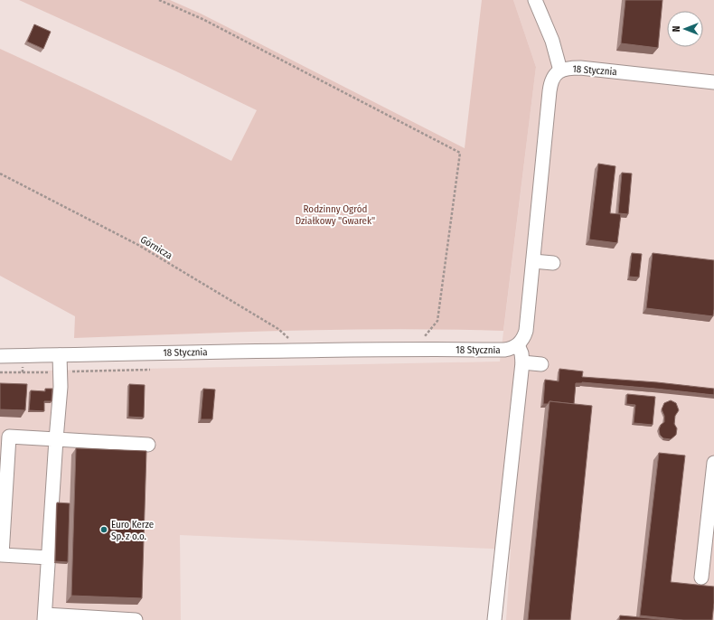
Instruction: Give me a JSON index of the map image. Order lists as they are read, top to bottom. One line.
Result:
{"streets":{"street":["18 Stycznia"],"path":["Górnicza"]},"crossings":[["18 Stycznia","Górnicza"]],"parks":["Rodzinny Ogród Działkowy \"Gwarek\""],"places":["Euro Kerze Sp. z o.o."],"north":"left"}
